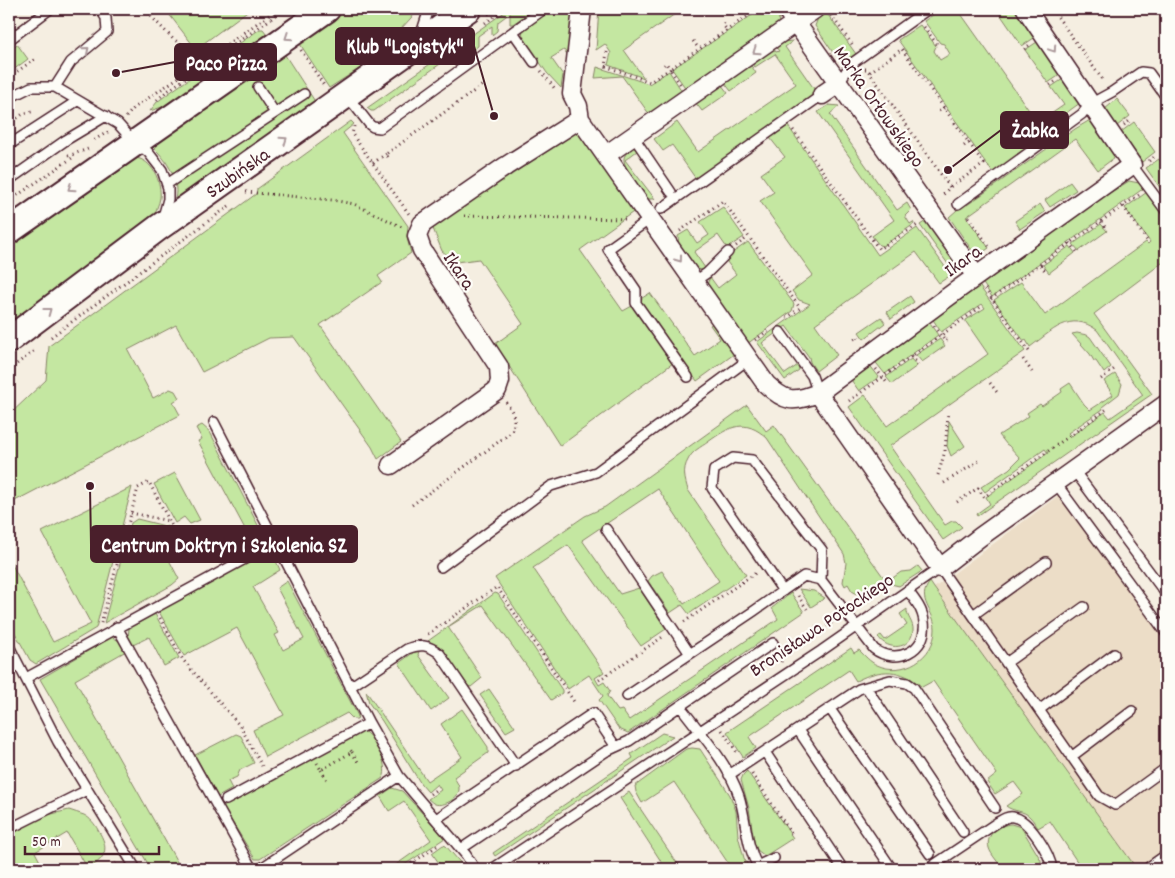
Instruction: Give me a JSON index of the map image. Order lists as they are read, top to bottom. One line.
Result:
{"streets":{"main road":["Szubińska"],"street":["Marka Orłowskiego","Ikara","Bronisława Potockiego"]},"crossings":[["Marka Orłowskiego","Ikara"]],"places":["Paco Pizza","Klub \"Logistyk\"","Żabka","Centrum Doktryn i Szkolenia SZ"],"scale_bar":"50 m"}
